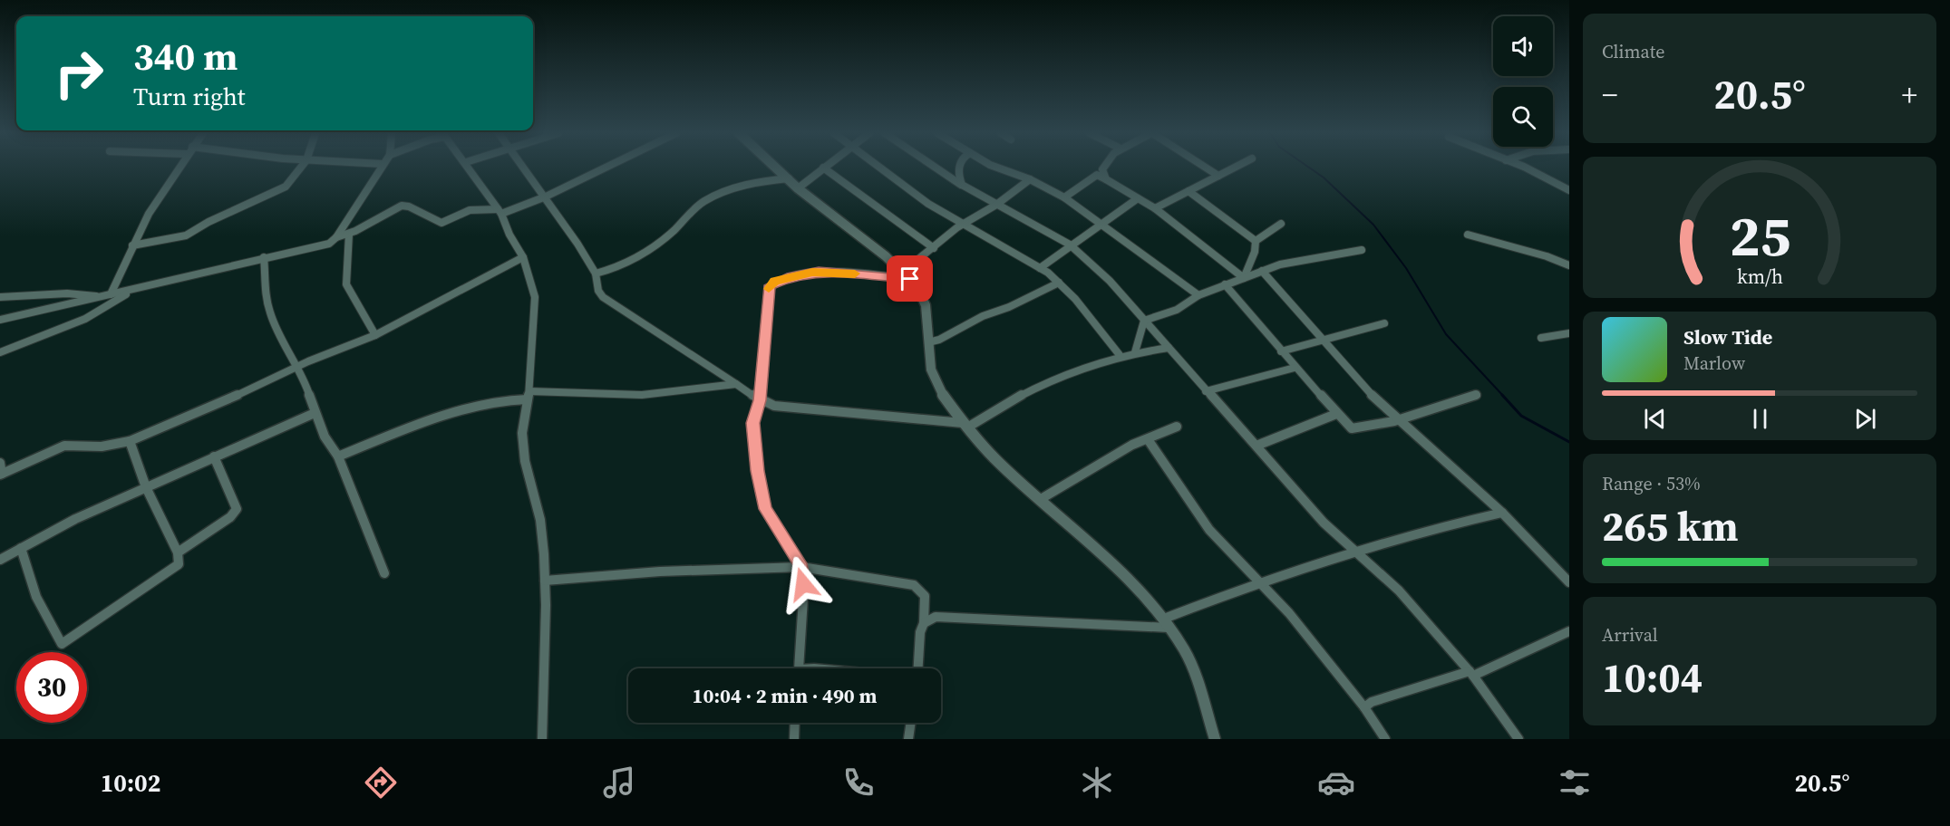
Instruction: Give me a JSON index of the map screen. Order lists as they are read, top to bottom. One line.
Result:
{"page":{"tile":["Climate",["Range · 53%","265 km"],["Arrival","10:04"]],"turn":["340 m","Turn right"],"heat":["−","20.5°","+"],"song":["Slow Tide","Marlow"],"limit":"30","trip":"10:04 · 2 min · 490 m","tabs":["10:02","20.5°"],"gauge":["25","km/h"]}}
